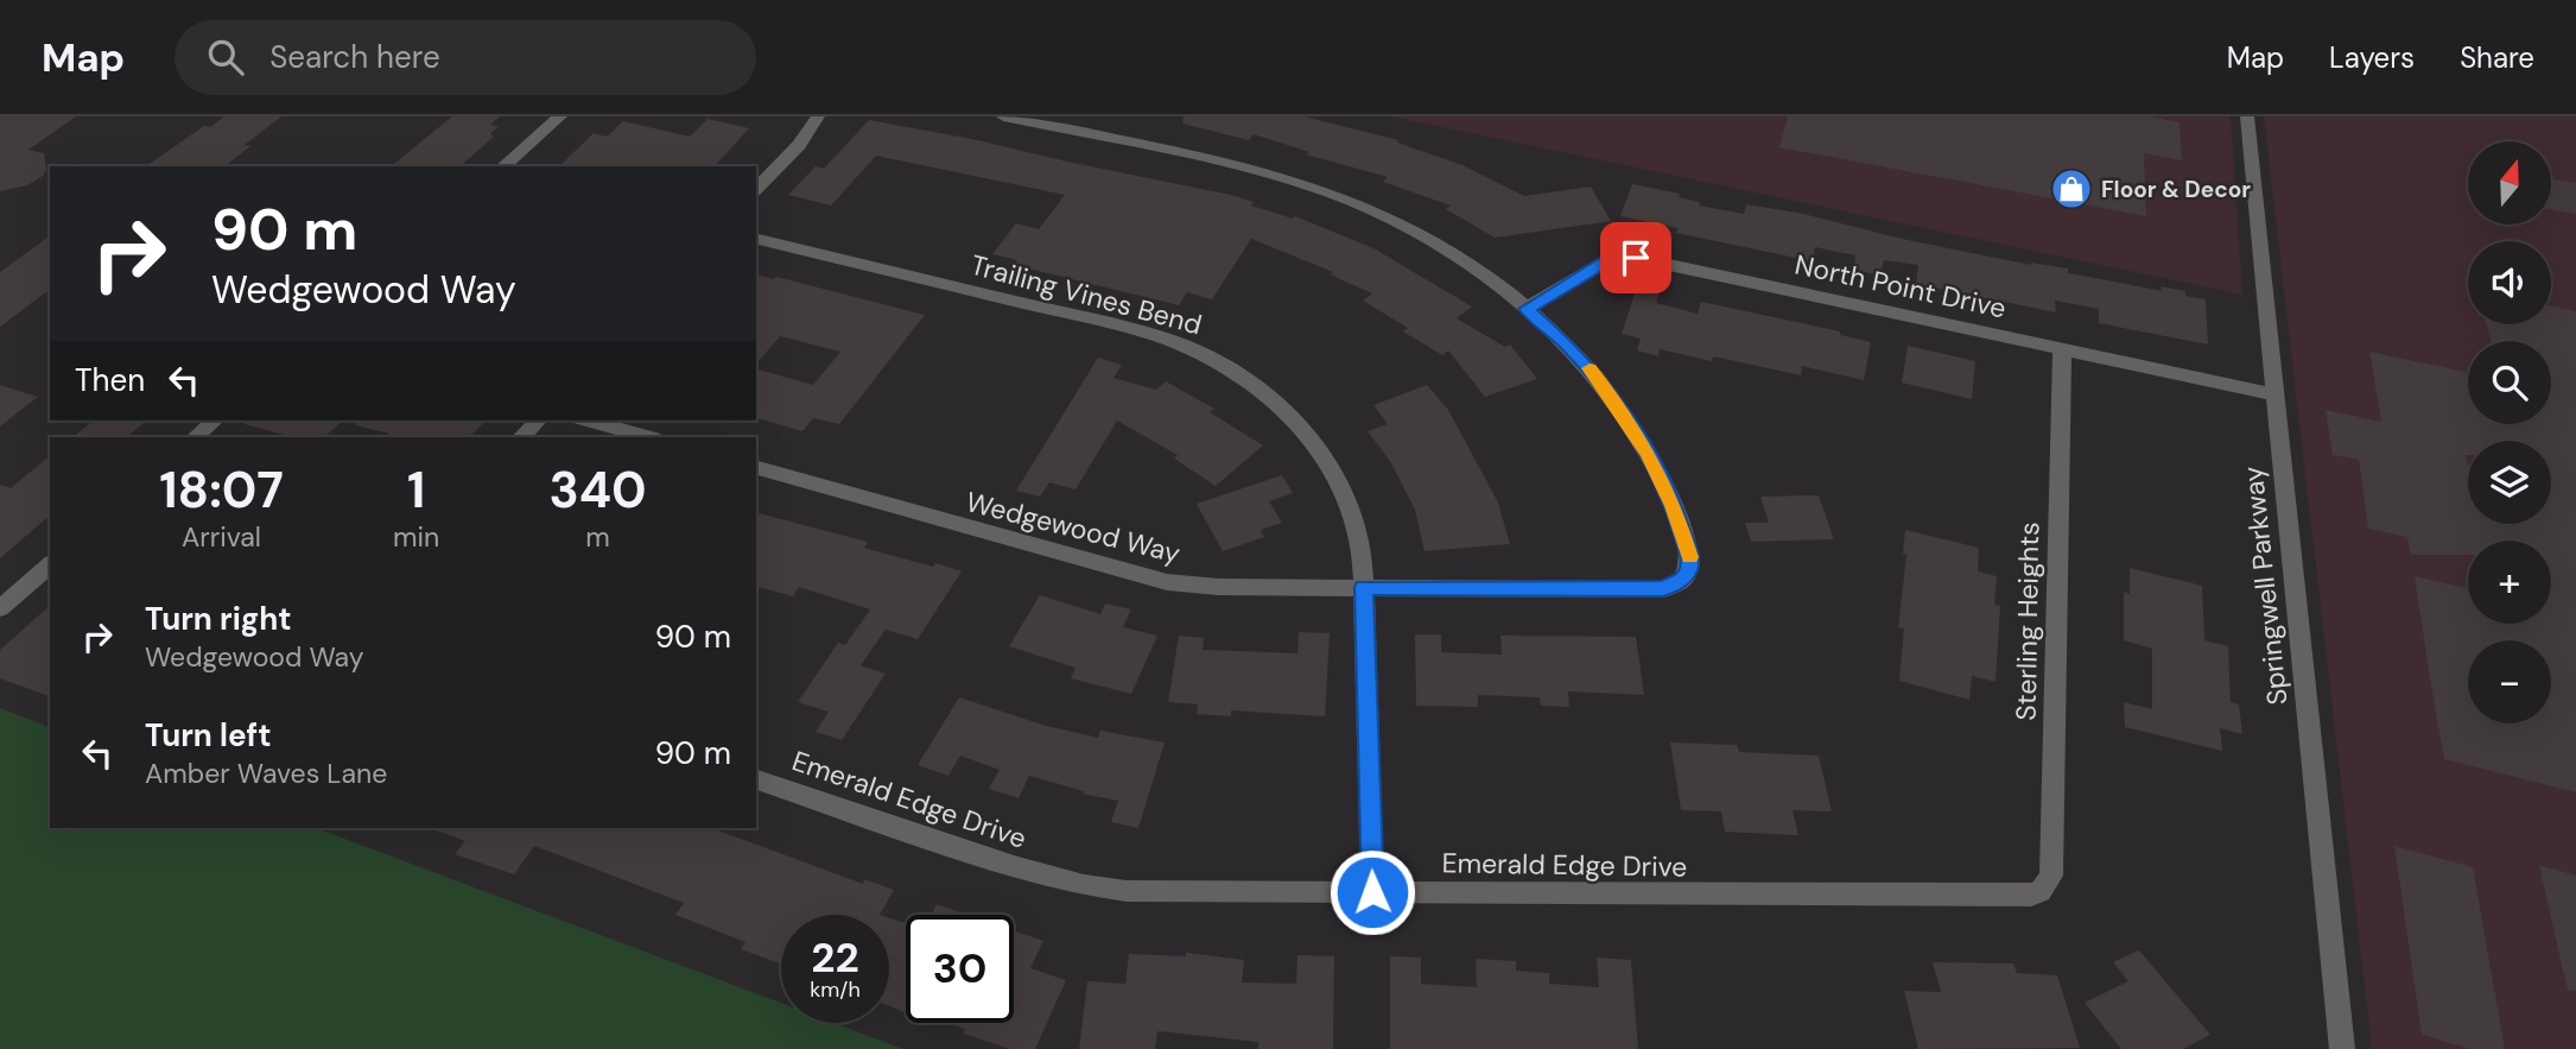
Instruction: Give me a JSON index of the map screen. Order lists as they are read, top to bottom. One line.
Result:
{"streets":{"street":["North Point Drive","Trailing Vines Bend","Wedgewood Way","Springwell Parkway","Sterling Heights","Emerald Edge Drive"]},"crossings":[["North Point Drive","Wedgewood Way"],["North Point Drive","Springwell Parkway"],["North Point Drive","Sterling Heights"],["Trailing Vines Bend","Wedgewood Way"],["Trailing Vines Bend","Emerald Edge Drive"],["Sterling Heights","Emerald Edge Drive"]],"places":{"shop":["Floor & Decor"]},"north":"top","page":{"header":"Map","search":"Search here","nav":["Map","Layers","Share"],"map_buttons":["+","−"],"turn":["90 m","Wedgewood Way"],"then":"Then","eta":["18:07","Arrival","1","min","340","m"],"list":[{"name":"Turn right","note":"Wedgewood Way","value":"90 m"},{"name":"Turn left","note":"Amber Waves Lane","value":"90 m"}],"speed":"22 km/h","limit":"30"}}
